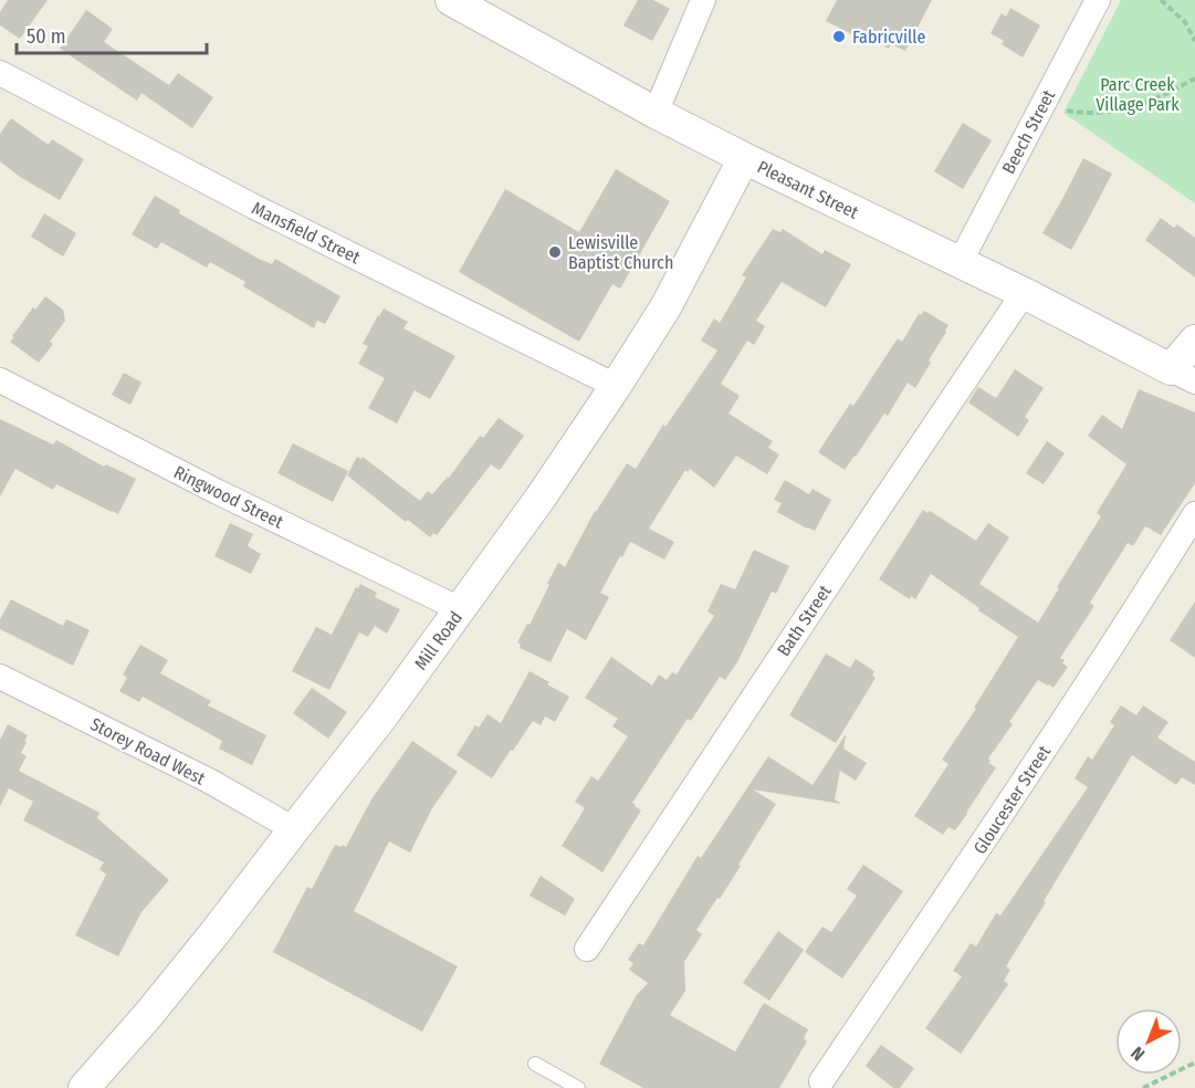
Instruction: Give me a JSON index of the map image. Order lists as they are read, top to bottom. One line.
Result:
{"streets":{"street":["Beech Street","Pleasant Street","Mansfield Street","Ringwood Street","Bath Street","Mill Road","Storey Road West","Gloucester Street"]},"crossings":[["Beech Street","Pleasant Street"],["Pleasant Street","Bath Street"],["Pleasant Street","Mill Road"],["Mansfield Street","Mill Road"],["Ringwood Street","Mill Road"],["Mill Road","Storey Road West"]],"parks":["Parc Creek Village Park"],"places":["Fabricville","Lewisville Baptist Church"],"scale_bar":"50 m","north":"bottom left"}
